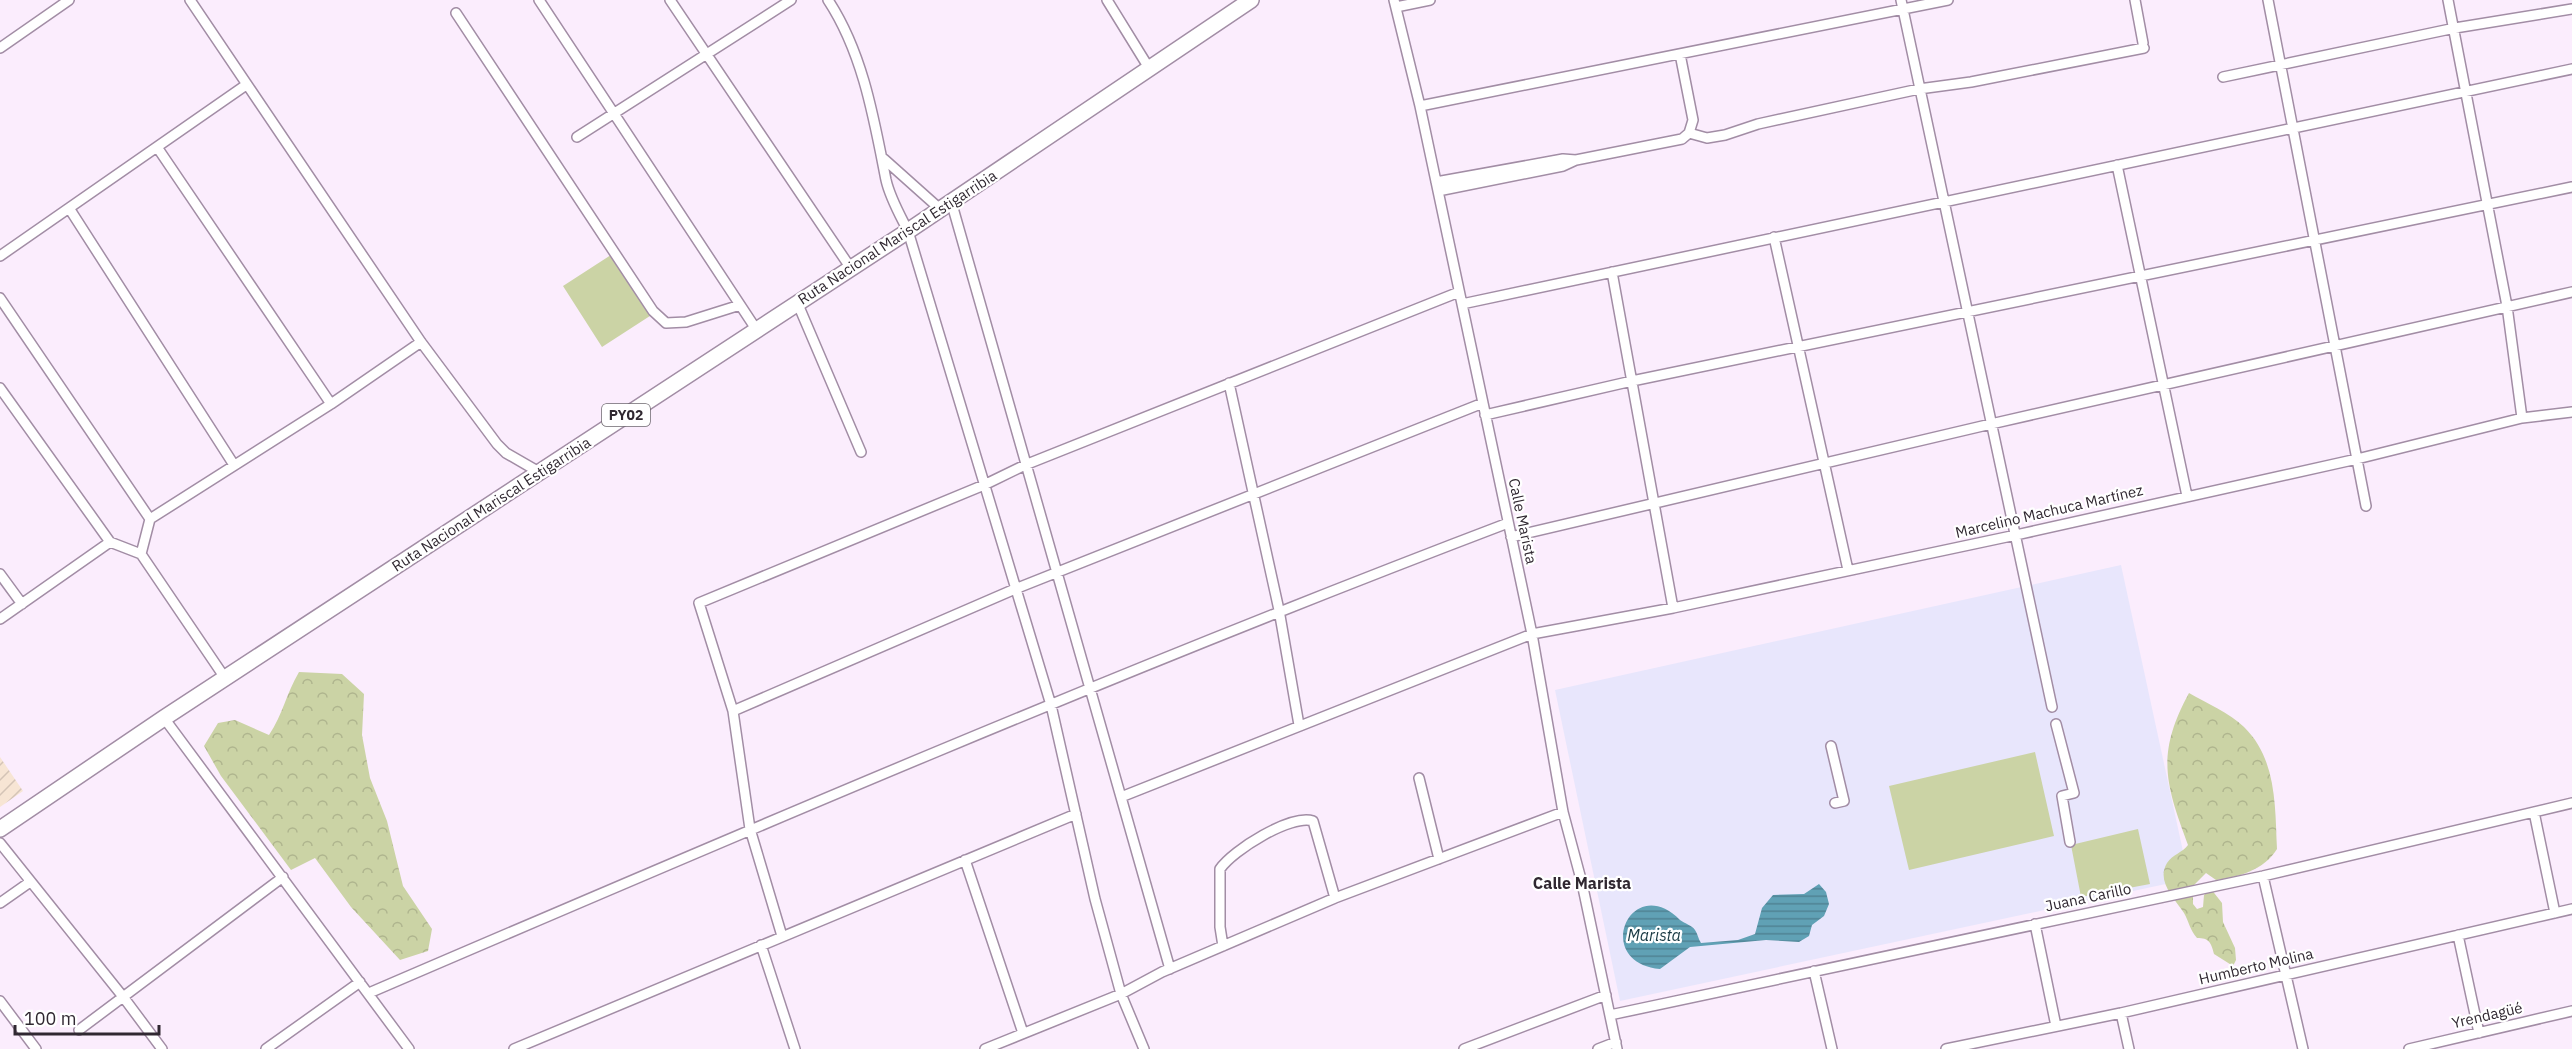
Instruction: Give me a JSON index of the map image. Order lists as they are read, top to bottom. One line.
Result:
{"streets":{"main road":["Ruta Nacional Mariscal Estigarribia","PY02"],"street":["Marcelino Machuca Martínez","Calle Marista","Juana Carillo","Humberto Molina","Yrendagüé"]},"crossings":[["Marcelino Machuca Martínez","Calle Marista"],["Calle Marista","Juana Carillo"]],"districts":["Calle Marista"],"water":["Marista"],"scale_bar":"100 m"}
